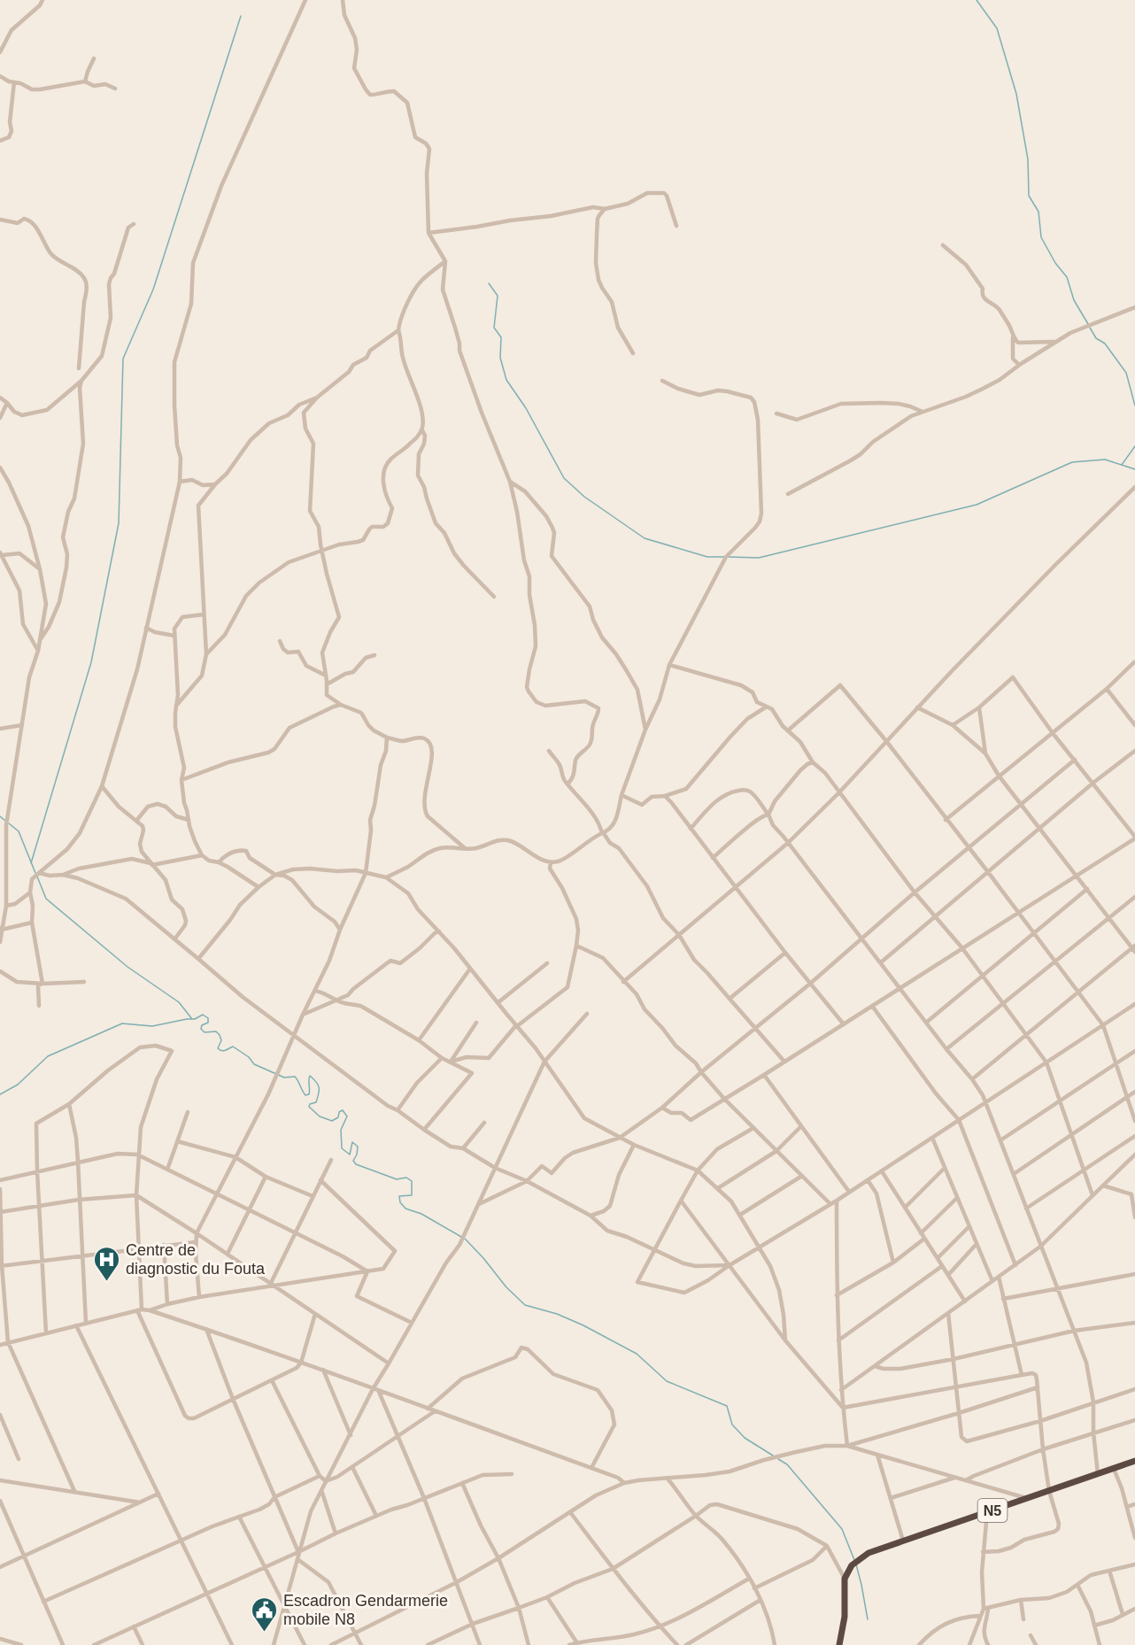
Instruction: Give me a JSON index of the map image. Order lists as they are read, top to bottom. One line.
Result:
{"streets":{"highway":["N5"]},"places":{"hospital":["Centre de diagnostic du Fouta"],"public building":["Escadron Gendarmerie mobile N8"]}}
